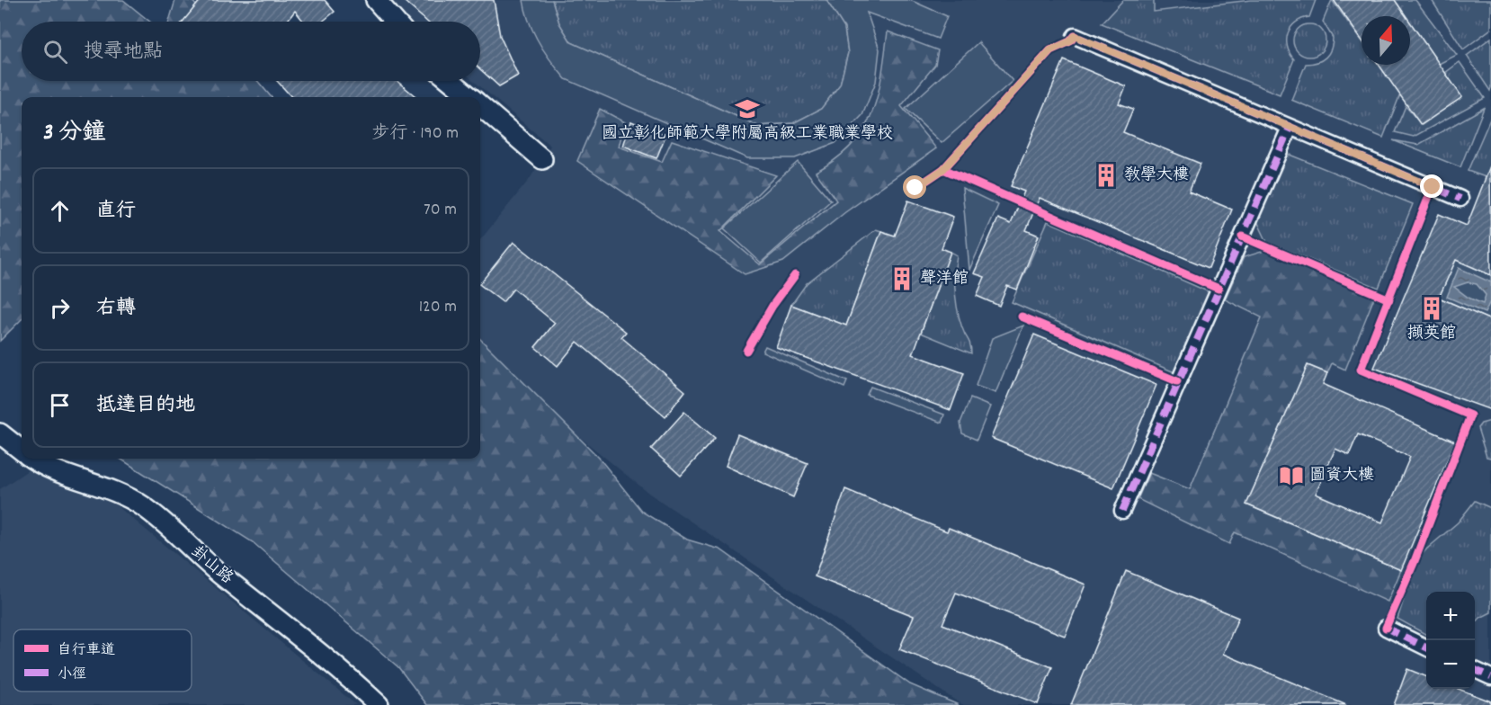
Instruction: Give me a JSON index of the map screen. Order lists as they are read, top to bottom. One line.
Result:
{"streets":{"street":["卦山路"]},"places":{"school or university":["國立彰化師範大學附屬高級工業職業學校"],"building":["教學大樓","聲洋館","擷英館"],"library":["圖資大樓"]},"legend":["自行車道","小徑"],"north":"top","page":{"search":"搜尋地點","heading":["3 分鐘","步行 · 190 m"],"list":[["直行","70 m"],["右轉","120 m"],"抵達目的地"],"map_buttons":["+","−"]}}
